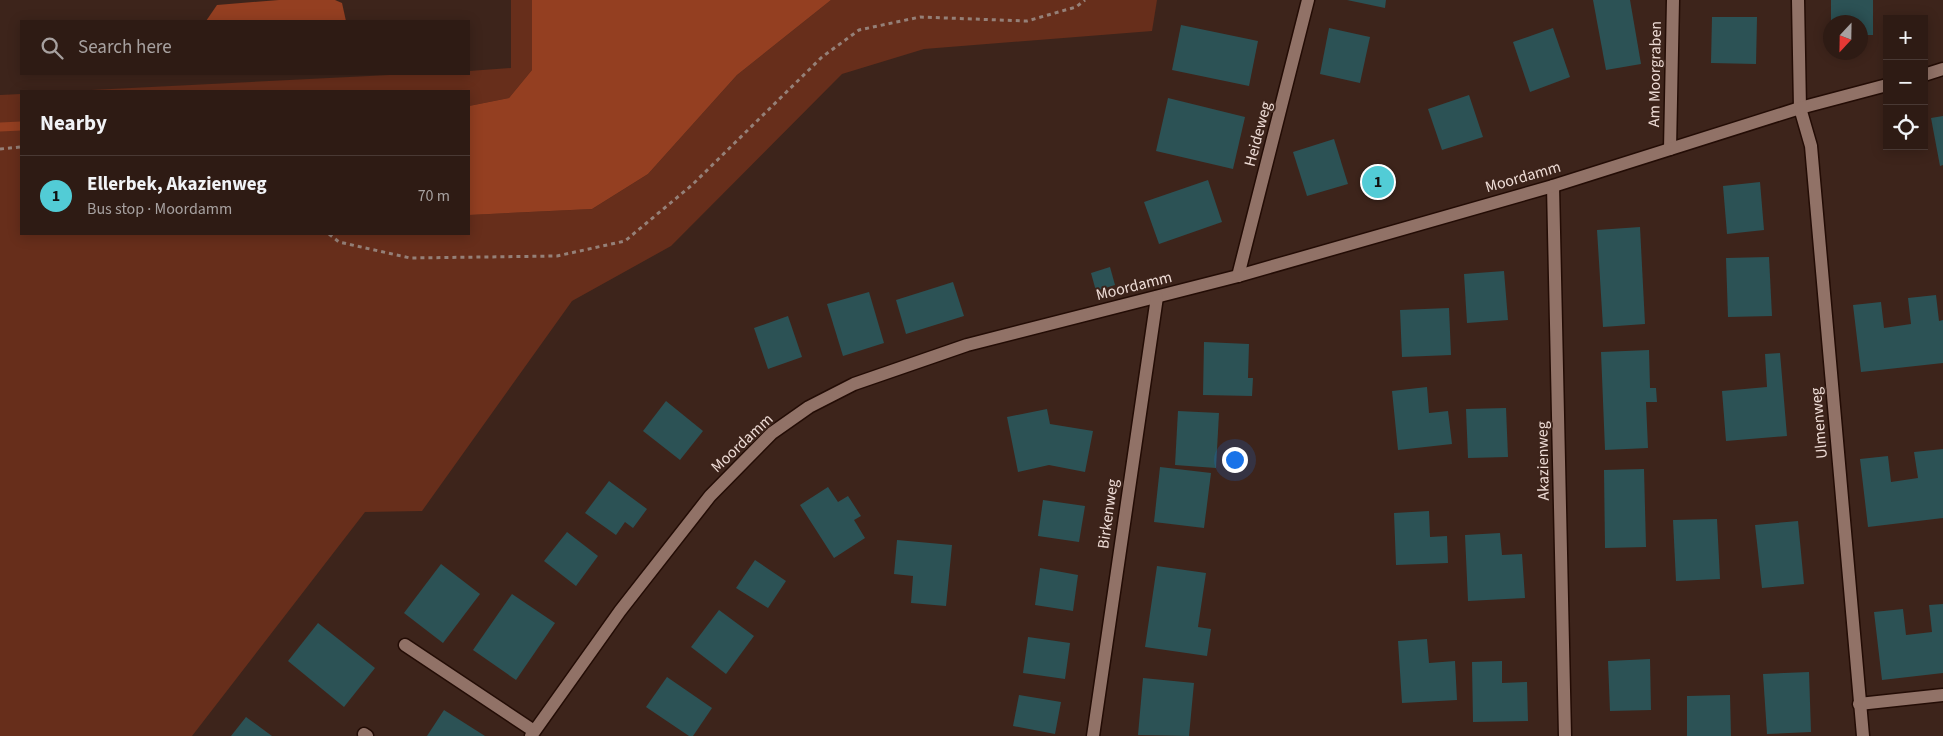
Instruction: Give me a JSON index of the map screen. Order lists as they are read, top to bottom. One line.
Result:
{"streets":{"street":["Am Moorgraben","Heideweg","Moordamm","Ulmenweg","Akazienweg","Birkenweg"]},"crossings":[["Am Moorgraben","Moordamm"],["Heideweg","Moordamm"],["Moordamm","Ulmenweg"],["Moordamm","Akazienweg"],["Moordamm","Birkenweg"]],"north":"bottom","page":{"map_buttons":["+","−"],"search":"Search here","heading":"Nearby","list":[{"mark":"1","name":"Ellerbek, Akazienweg","note":"Bus stop · Moordamm","value":"70 m"}],"pins":"1"}}
